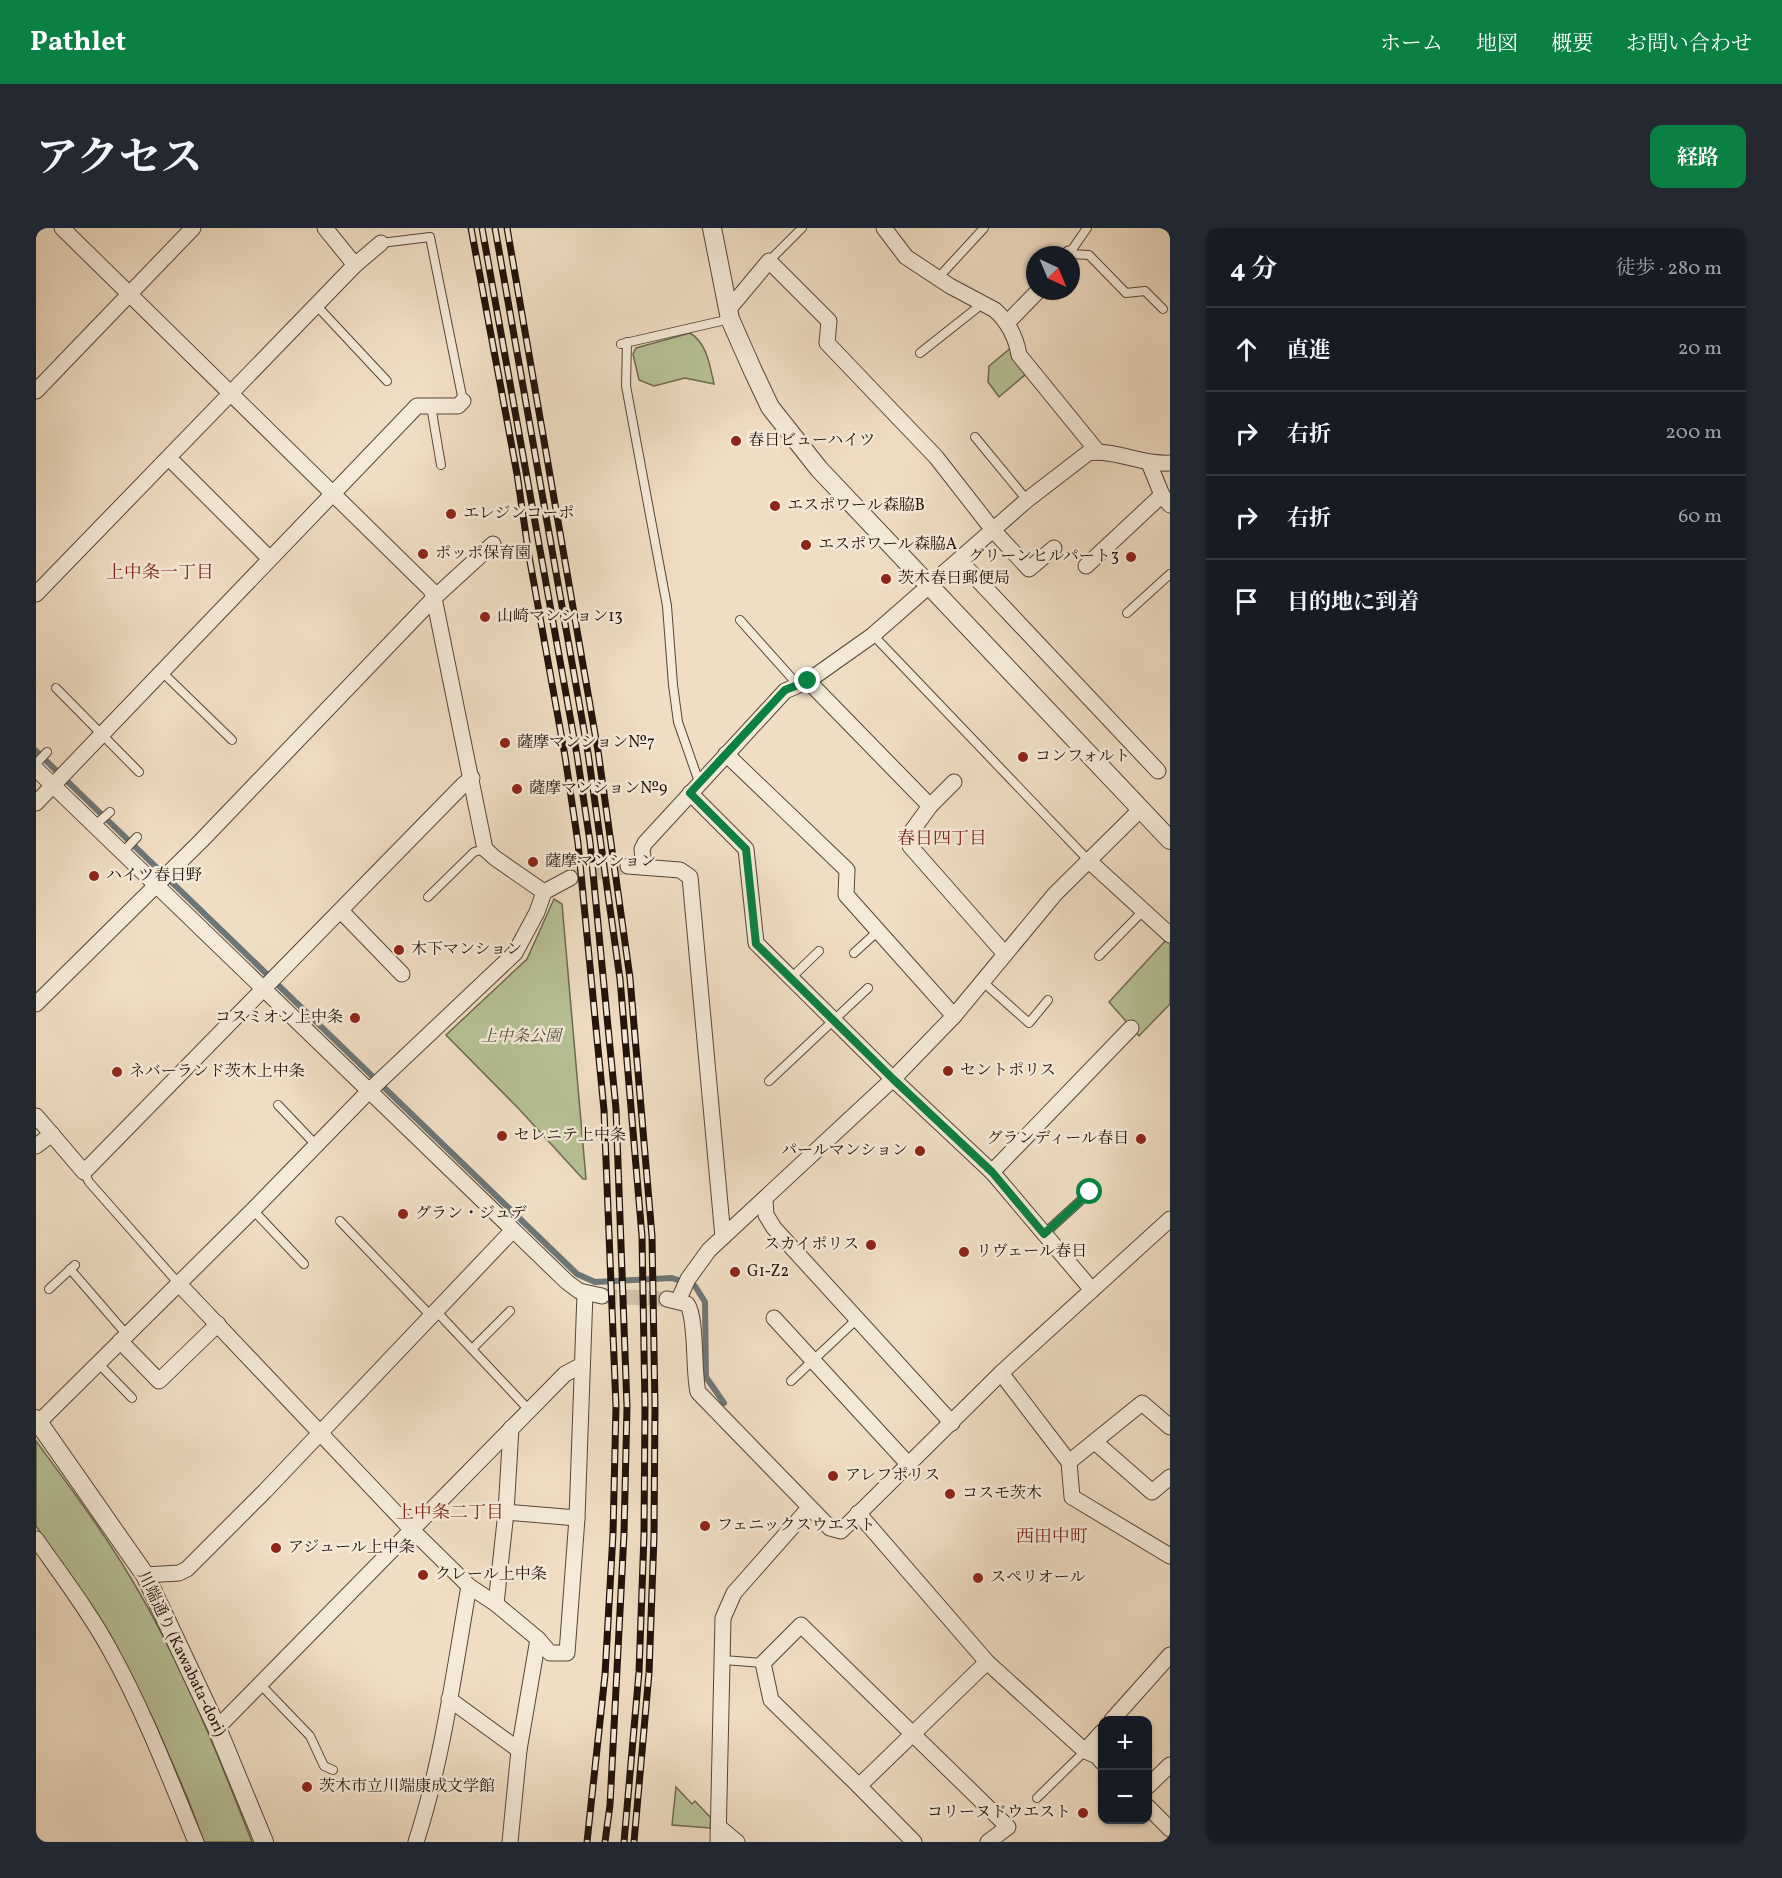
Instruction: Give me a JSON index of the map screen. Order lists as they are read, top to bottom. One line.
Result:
{"streets":{"street":["川端通り (Kawabata-dori)"]},"districts":["上中条一丁目","春日四丁目","上中条二丁目","西田中町"],"parks":["上中条公園"],"places":["春日ビューハイツ","エスポワール森脇B","エレジンコーポ","エスポワール森脇A","ポッポ保育園","グリーンヒルパート3","茨木春日郵便局","山崎マンション13","薩摩マンション№7","コンフォルト","薩摩マンション№9","薩摩マンション","ハイツ春日野","木下マンション","コスミオン上中条","セントポリス","ネバーランド茨木上中条","セレニテ上中条","グランディール春日","パールマンション","グラン・ジュデ","スカイポリス","リヴェール春日","G1-Z2","アレフポリス","コスモ茨木","フェニックスウエスト","アジュール上中条","クレール上中条","スペリオール","茨木市立川端康成文学館","コリーヌドウエスト"],"north":"bottom right","page":{"header":"Pathlet","nav":["ホーム","地図","概要","お問い合わせ"],"title":"アクセス","buttons":"経路","heading":["4 分","徒歩 · 280 m"],"list":[["直進","20 m"],["右折","200 m"],["右折","60 m"],"目的地に到着"],"map_buttons":["+","−"]}}
